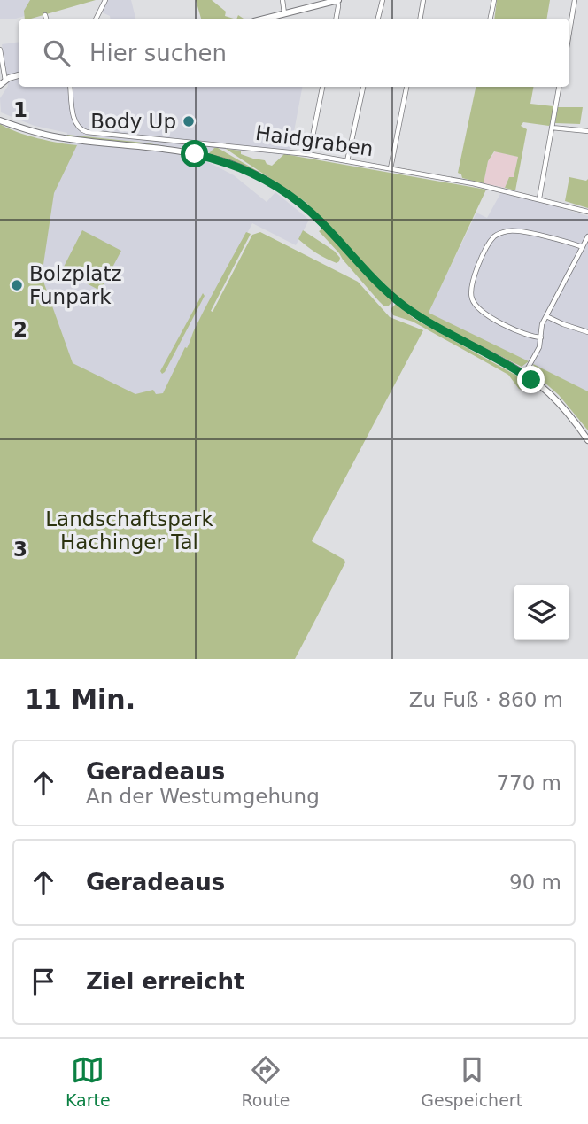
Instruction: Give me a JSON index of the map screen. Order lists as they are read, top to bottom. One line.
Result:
{"streets":{"street":["Haidgraben"]},"parks":["Landschaftspark Hachinger Tal"],"places":["Body Up","Bolzplatz Funpark"],"page":{"search":"Hier suchen","heading":["11 Min.","Zu Fuß · 860 m"],"list":[["Geradeaus","An der Westumgehung","770 m"],["Geradeaus","90 m"],"Ziel erreicht"],"nav":["Karte","Route","Gespeichert"]},"grid":{"rows":["1","2","3"]}}
